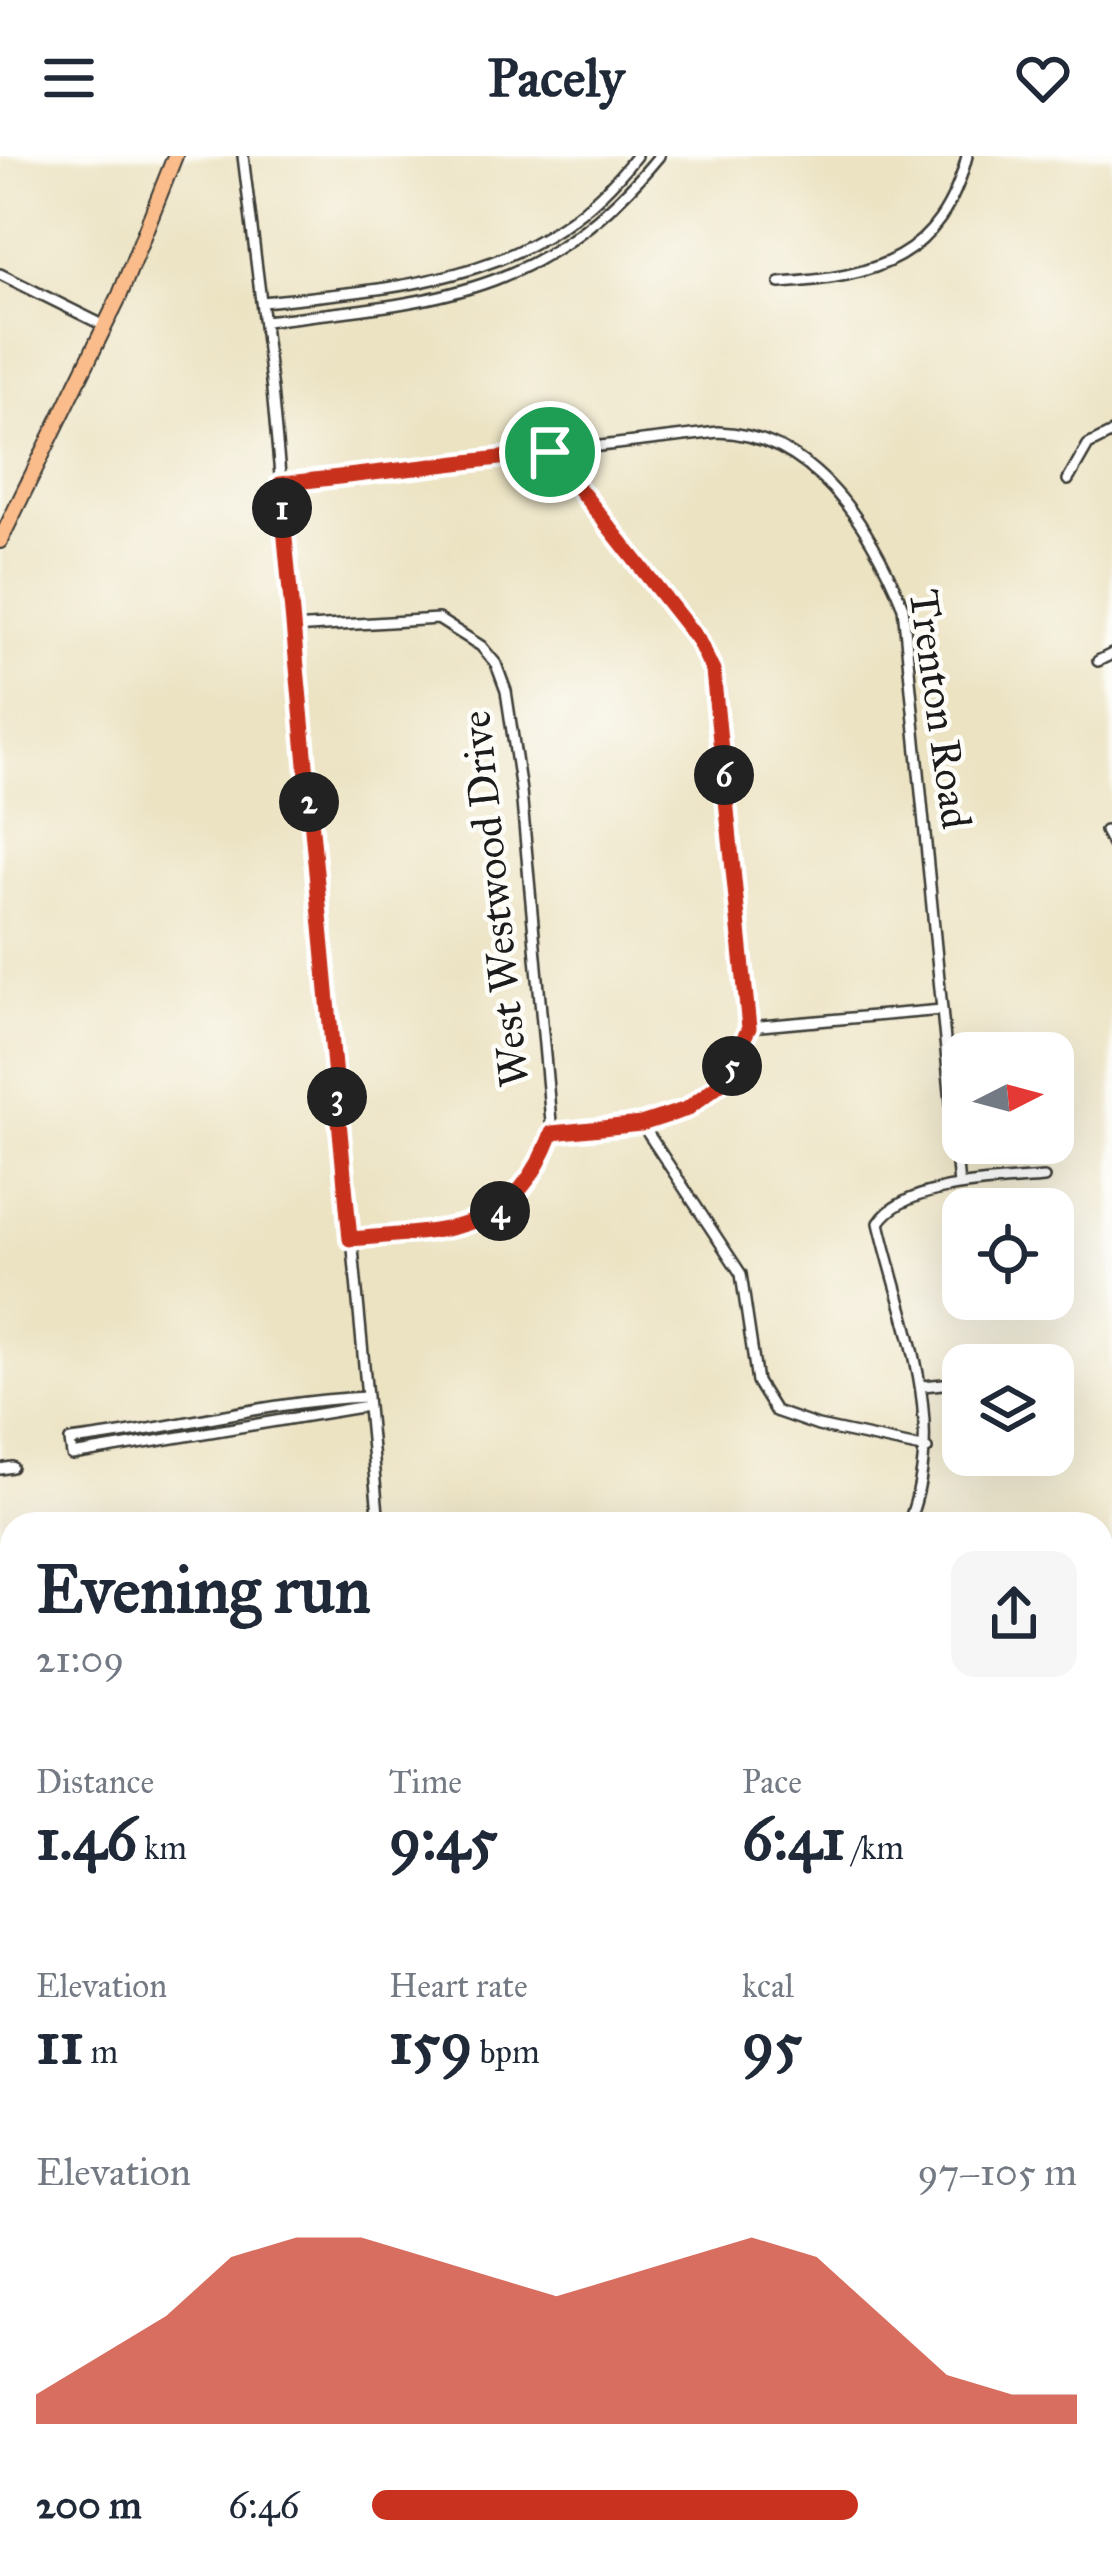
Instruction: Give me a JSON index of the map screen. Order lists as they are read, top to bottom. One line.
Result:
{"streets":{"street":["Trenton Road","West Westwood Drive"]},"north":"right","page":{"header":"Pacely","pins":["1","6","2","5","3","4"],"heading":["Evening run","21:09"],"stats":[["Distance","1.46 km"],["Time","9:45"],["Pace","6:41 /km"],["Elevation","11 m"],["Heart rate","159 bpm"],["kcal","95"]],"chart":["Elevation","97–105 m"],"list":[{"name":"200 m","note":"6:46"}]}}
